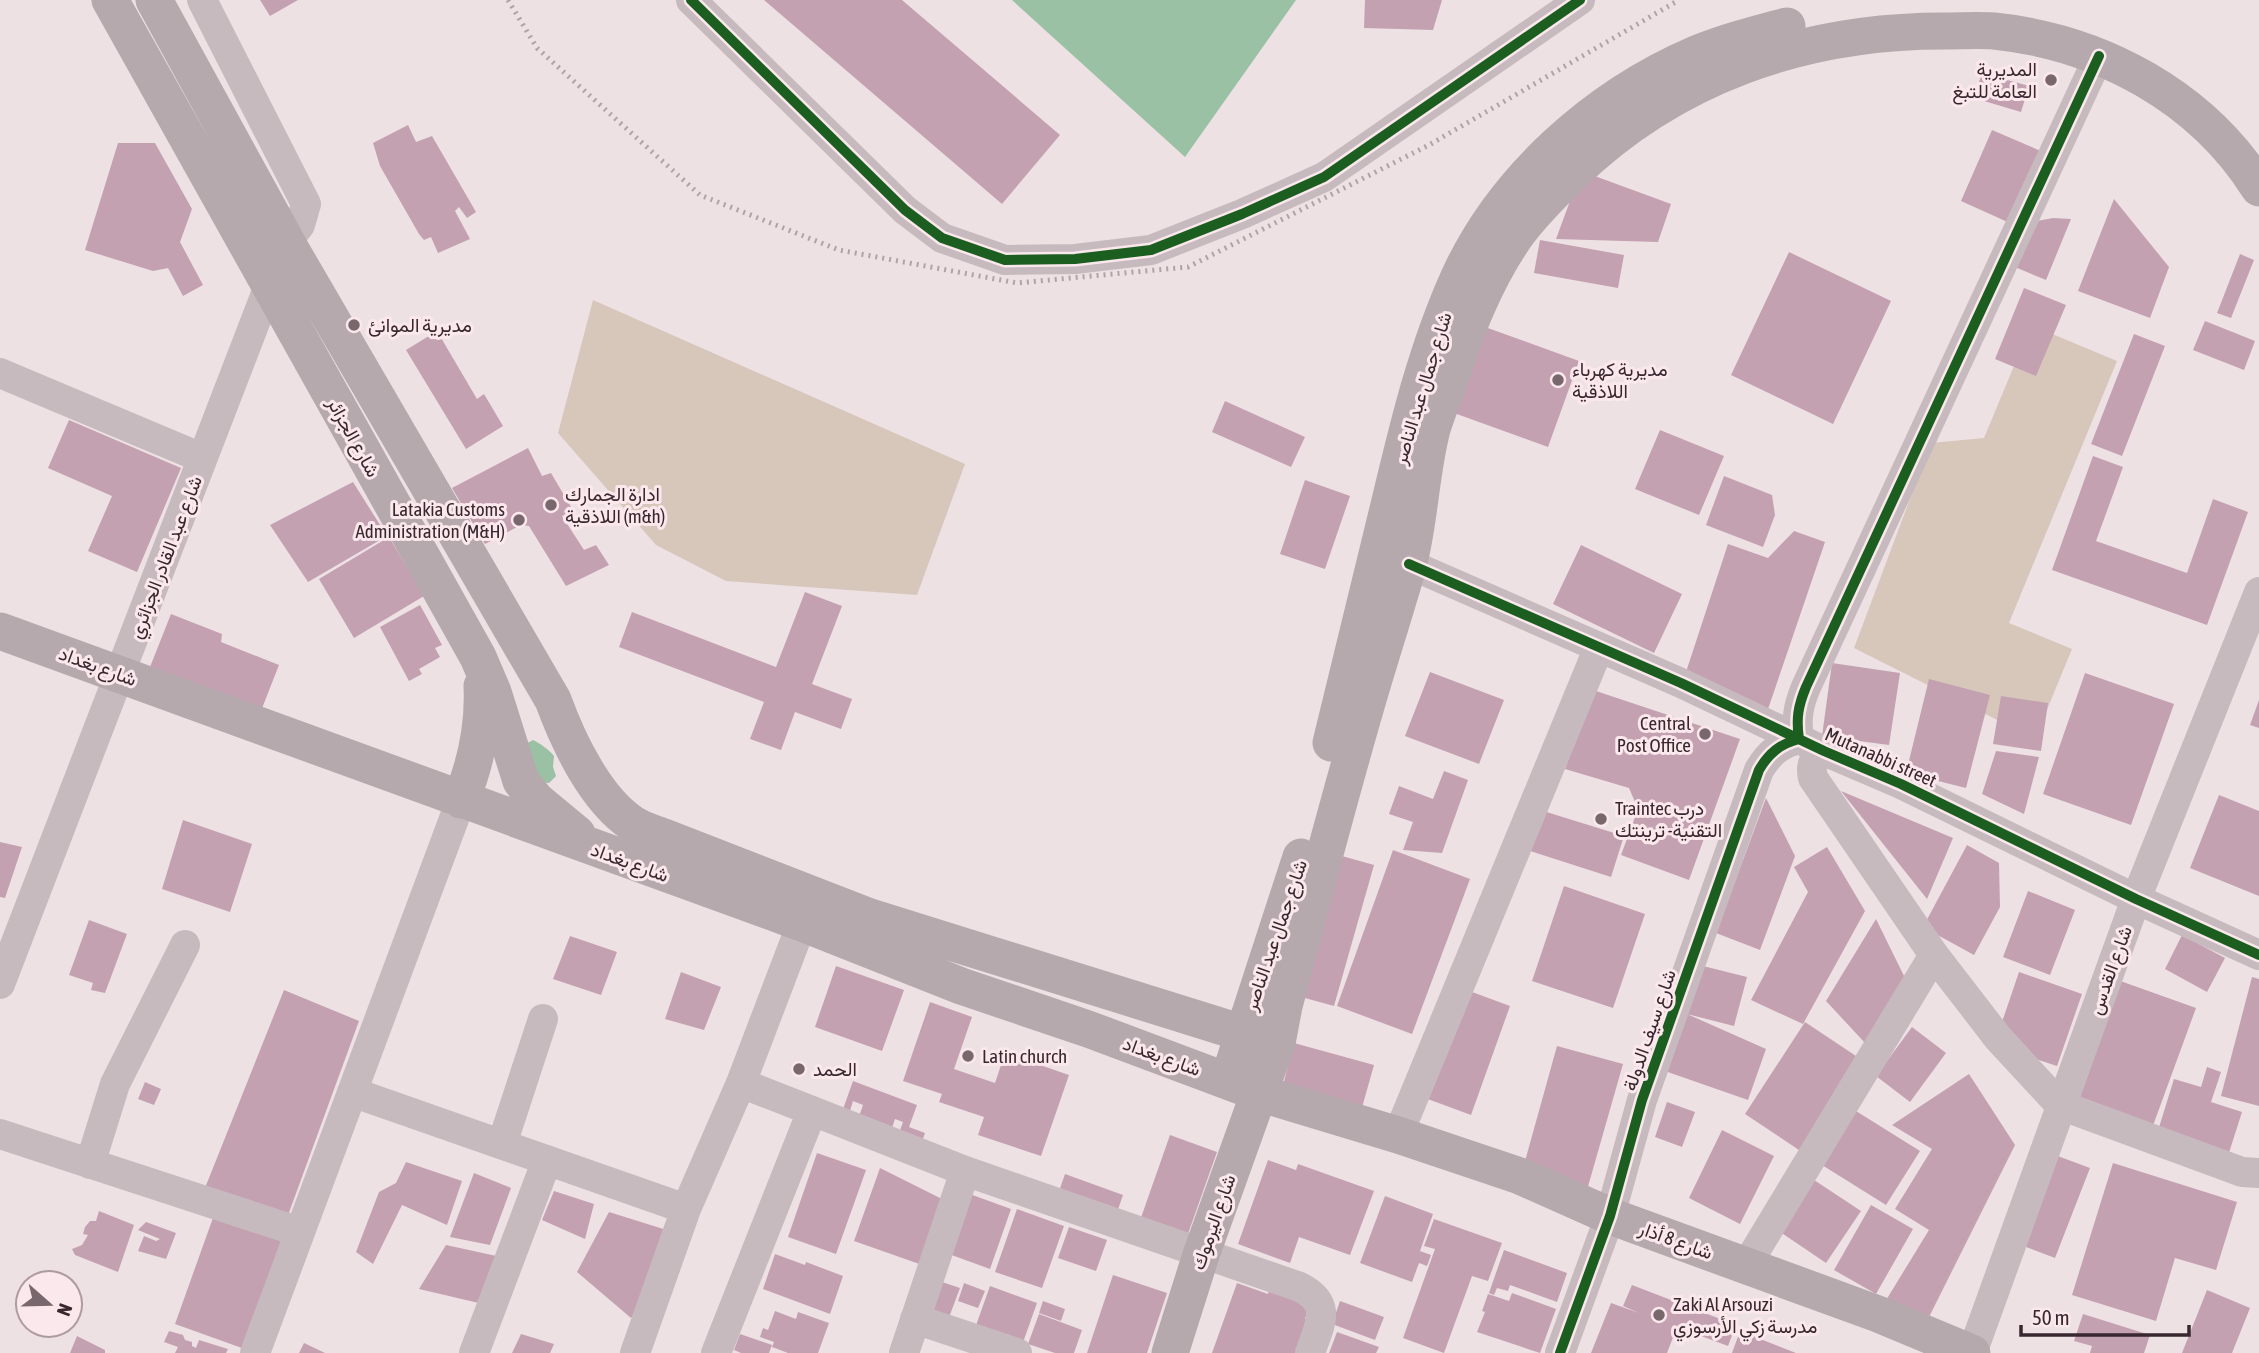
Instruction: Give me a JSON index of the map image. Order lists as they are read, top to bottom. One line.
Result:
{"streets":{"main road":["شارع جمال عبد الناصر","شارع الجزائر","شارع بغداد","شارع اليرموك","شارع 8 أذار"],"street":["شارع عبد القادر الجزائري","Mutanabbi street","شارع القدس","شارع سيف الدولة"]},"crossings":[["شارع جمال عبد الناصر","شارع بغداد"],["شارع جمال عبد الناصر","Mutanabbi street"],["شارع جمال عبد الناصر","شارع اليرموك"],["شارع جمال عبد الناصر","شارع 8 أذار"],["شارع الجزائر","شارع عبد القادر الجزائري"],["شارع الجزائر","شارع بغداد"],["شارع عبد القادر الجزائري","شارع بغداد"],["شارع بغداد","شارع اليرموك"],["شارع بغداد","شارع 8 أذار"],["Mutanabbi street","شارع القدس"],["Mutanabbi street","شارع سيف الدولة"],["شارع القدس","شارع 8 أذار"],["شارع سيف الدولة","شارع 8 أذار"],["شارع اليرموك","شارع 8 أذار"]],"places":["المديرية العامة للتبغ","مديرية الموانئ","مديرية كهرباء اللاذقية","ادارة الجمارك اللاذقية (m&h)","Latakia Customs Administration (M&H)","Central Post Office","Traintec درب التقنية- ترينتك","Latin church","الحمد","Zaki Al Arsouzi مدرسة زكي الأرسوزي"],"scale_bar":"50 m","north":"right"}
